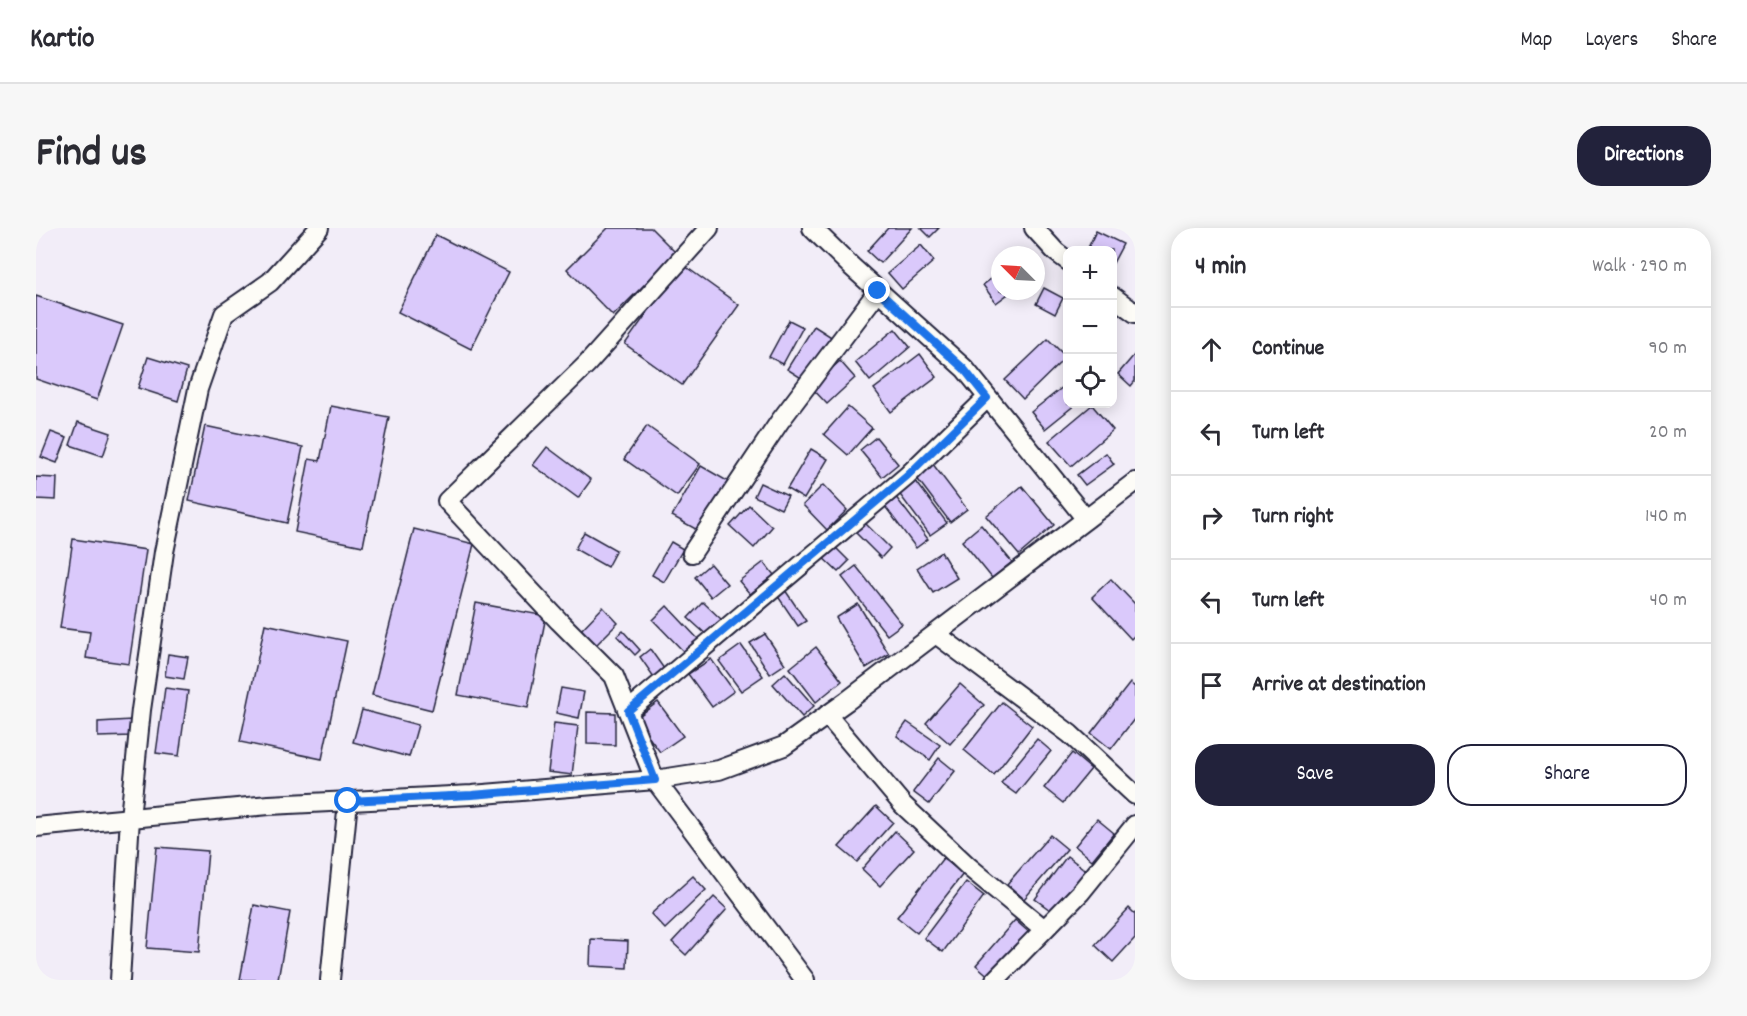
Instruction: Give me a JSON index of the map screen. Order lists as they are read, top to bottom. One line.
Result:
{"north":"top left","page":{"header":"Kartio","nav":["Map","Layers","Share"],"title":"Find us","buttons":["Directions",["Save","Share"]],"heading":["4 min","Walk · 290 m"],"map_buttons":["+","−"],"list":[["Continue","90 m"],["Turn left","20 m"],["Turn right","140 m"],["Turn left","40 m"],"Arrive at destination"]}}
